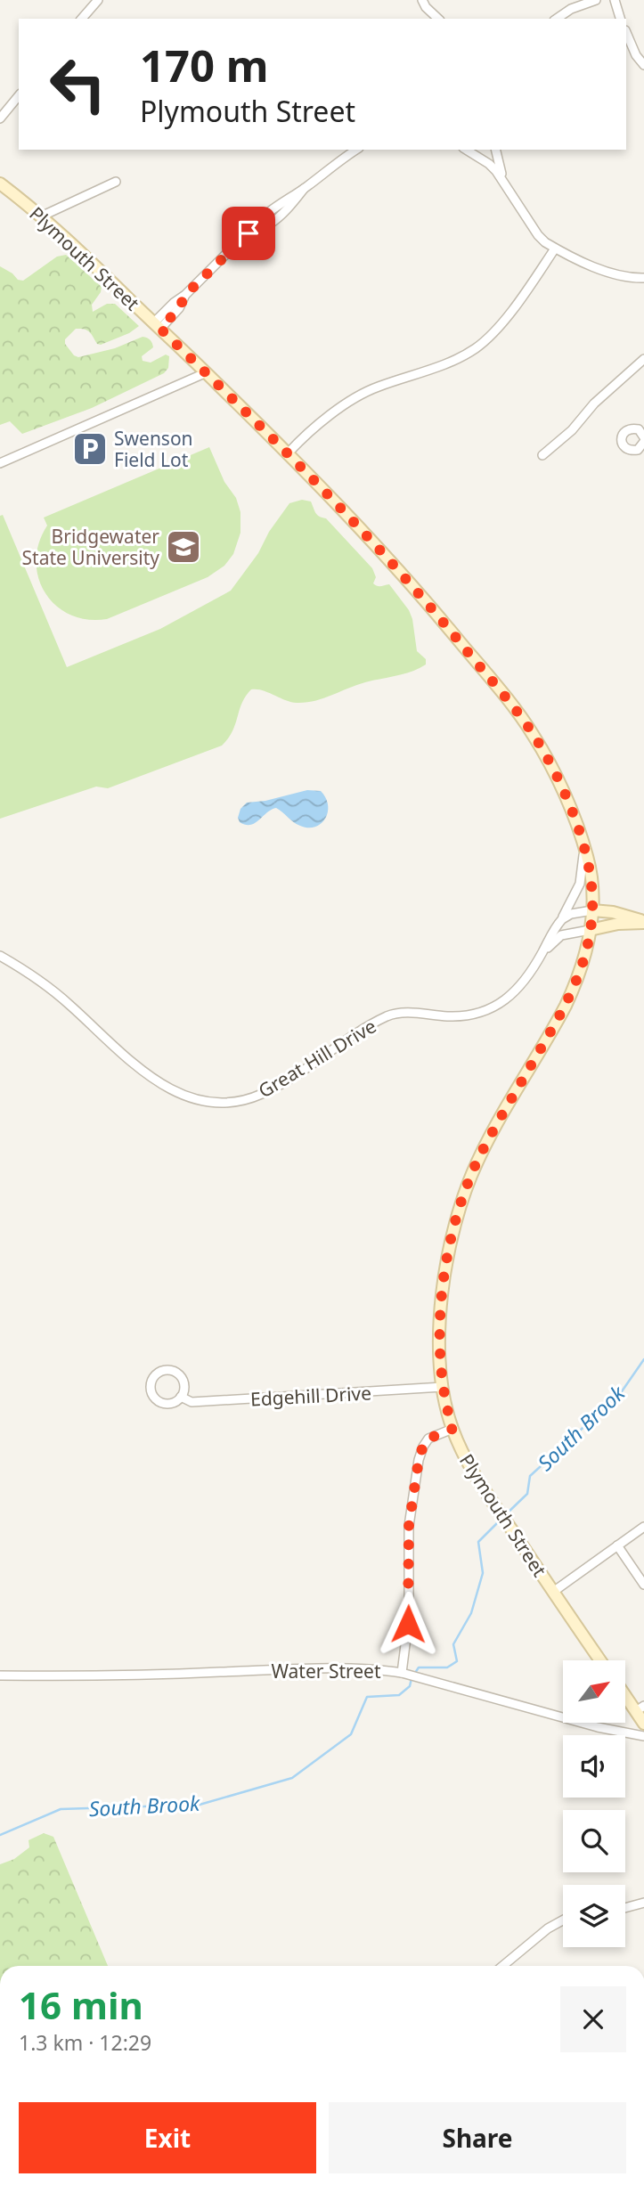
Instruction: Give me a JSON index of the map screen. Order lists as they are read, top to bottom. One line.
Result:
{"streets":{"main road":["Plymouth Street"],"street":["Great Hill Drive","Edgehill Drive","Water Street"]},"crossings":[["Plymouth Street","Great Hill Drive"],["Plymouth Street","Edgehill Drive"]],"water":["South Brook"],"places":{"parking":["Swenson Field Lot"],"school or university":["Bridgewater State University"]},"north":"top right","page":{"turn":["170 m","Plymouth Street"],"heading":["16 min","1.3 km · 12:29"],"buttons":["Exit","Share"]}}
